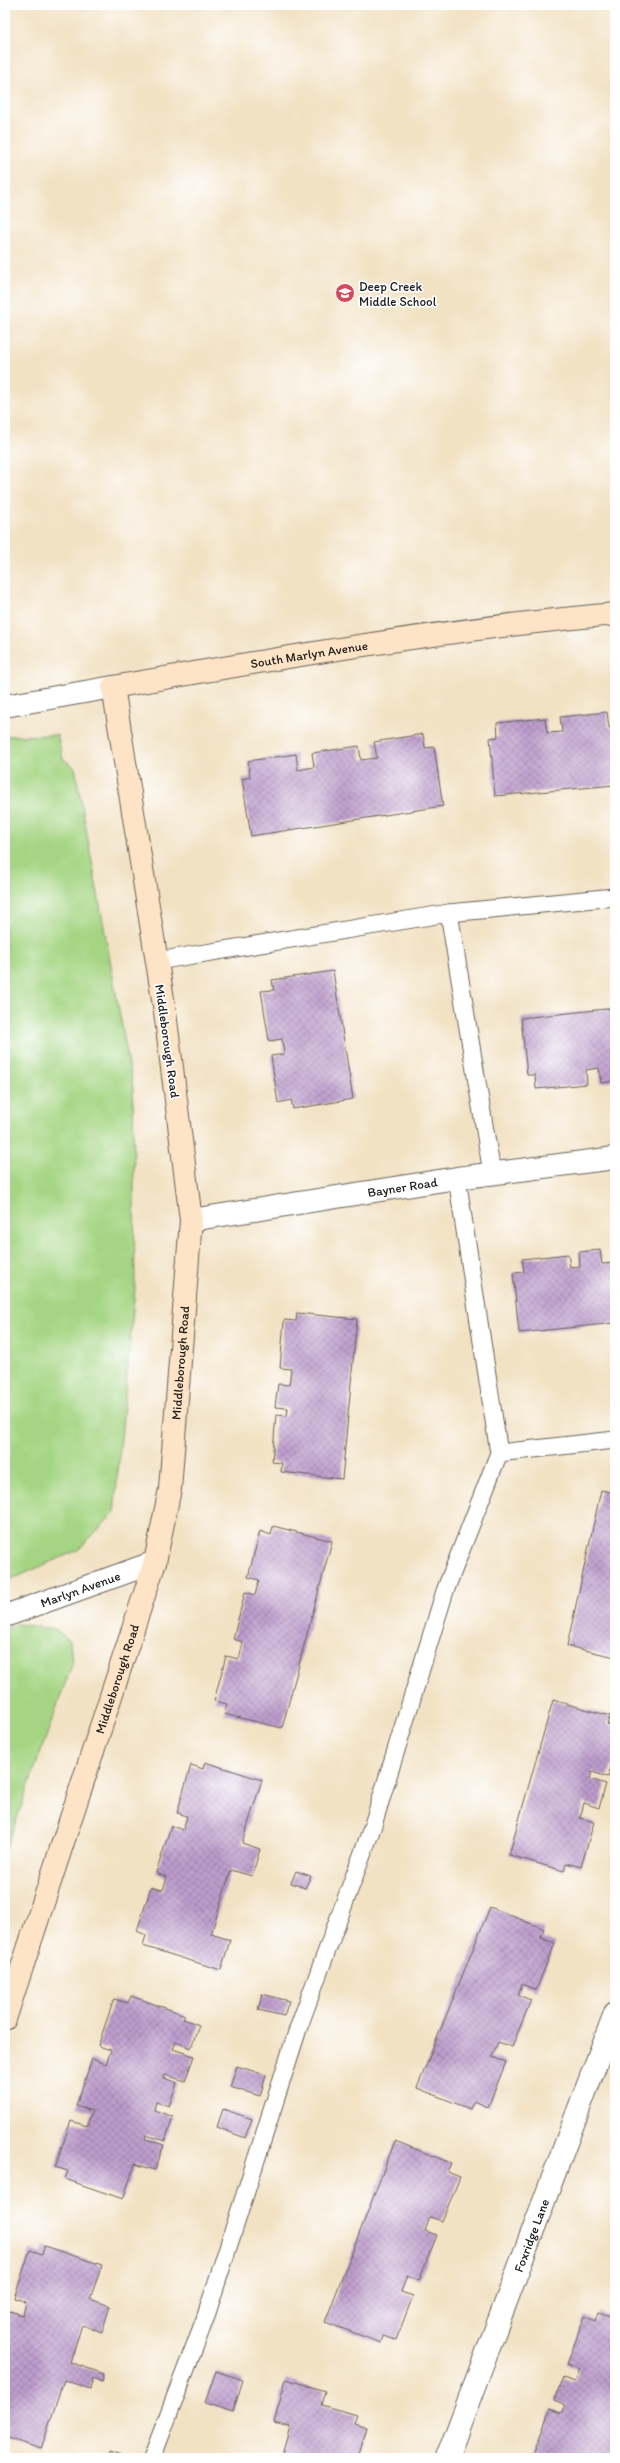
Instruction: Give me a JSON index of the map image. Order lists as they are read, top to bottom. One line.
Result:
{"streets":{"street":["South Marlyn Avenue","Middleborough Road","Bayner Road","Marlyn Avenue","Foxridge Lane"]},"crossings":[["South Marlyn Avenue","Middleborough Road"],["Middleborough Road","Bayner Road"],["Middleborough Road","Marlyn Avenue"]],"places":{"school or university":["Deep Creek Middle School"]}}
